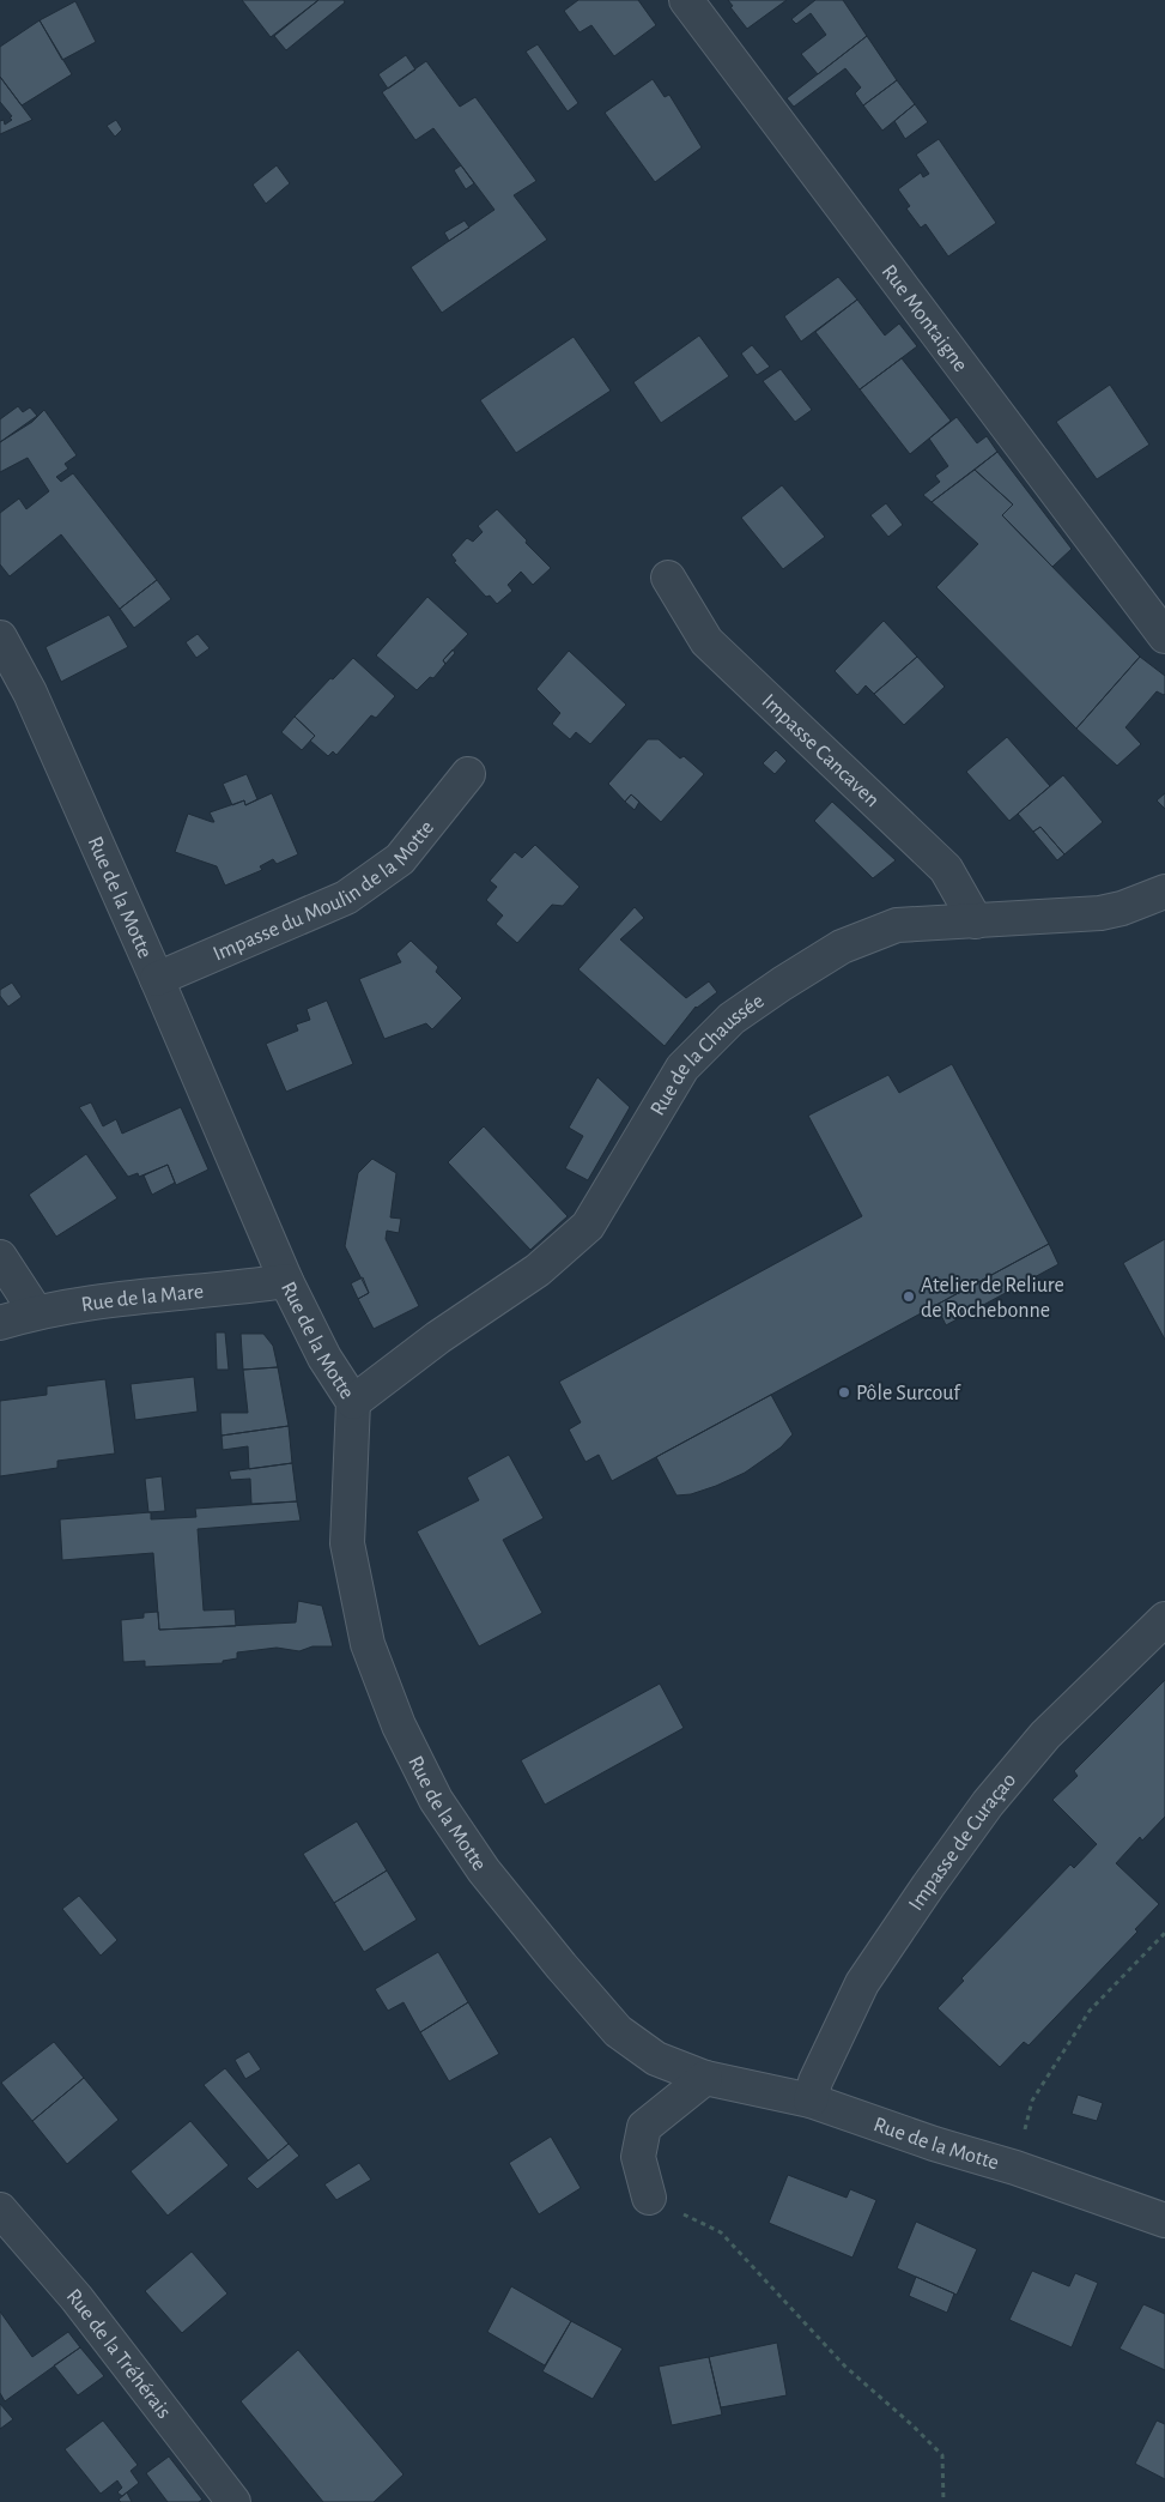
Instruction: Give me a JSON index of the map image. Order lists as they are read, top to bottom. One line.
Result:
{"streets":{"street":["Rue Montaigne","Impasse Cancaven","Impasse du Moulin de la Motte","Rue de la Motte","Rue de la Chaussée","Rue de la Mare","Impasse de Curaçao","Rue de la Tréhérais"]},"crossings":[["Impasse Cancaven","Rue de la Chaussée"],["Impasse du Moulin de la Motte","Rue de la Motte"],["Rue de la Motte","Rue de la Chaussée"],["Rue de la Motte","Rue de la Mare"],["Rue de la Motte","Impasse de Curaçao"]],"places":["Atelier de Reliure de Rochebonne","Pôle Surcouf"]}
